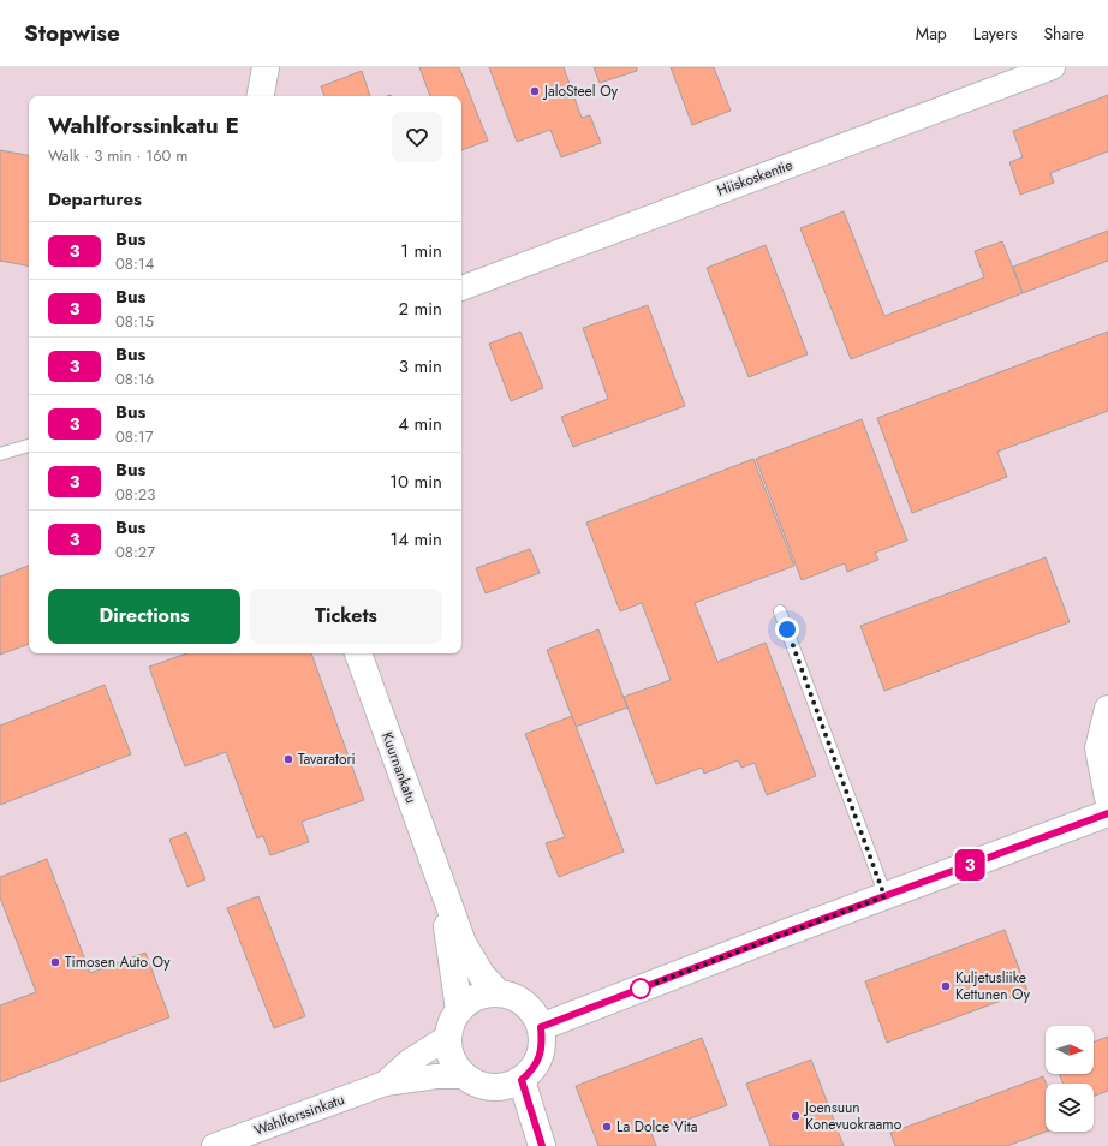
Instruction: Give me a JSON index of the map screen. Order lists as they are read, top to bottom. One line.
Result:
{"streets":{"street":["Hiiskoskentie","Kuurnankatu","Wahlforssinkatu"]},"crossings":[["Kuurnankatu","Wahlforssinkatu"]],"places":["JaloSteel Oy","Tavaratori","Timosen Auto Oy","Kuljetusliike Kettunen Oy","Joensuun Konevuokraamo","La Dolce Vita"],"lines":["bus line 3"],"north":"right","page":{"header":"Stopwise","nav":["Map","Layers","Share"],"on_map":"3","heading":[["Wahlforssinkatu E","Walk · 3 min · 160 m"],"Departures"],"list":[{"mark":"3","name":"Bus","note":"08:14","value":"1 min"},{"mark":"3","name":"Bus","note":"08:15","value":"2 min"},{"mark":"3","name":"Bus","note":"08:16","value":"3 min"},{"mark":"3","name":"Bus","note":"08:17","value":"4 min"},{"mark":"3","name":"Bus","note":"08:23","value":"10 min"},{"mark":"3","name":"Bus","note":"08:27","value":"14 min"}],"buttons":["Directions","Tickets"]}}
